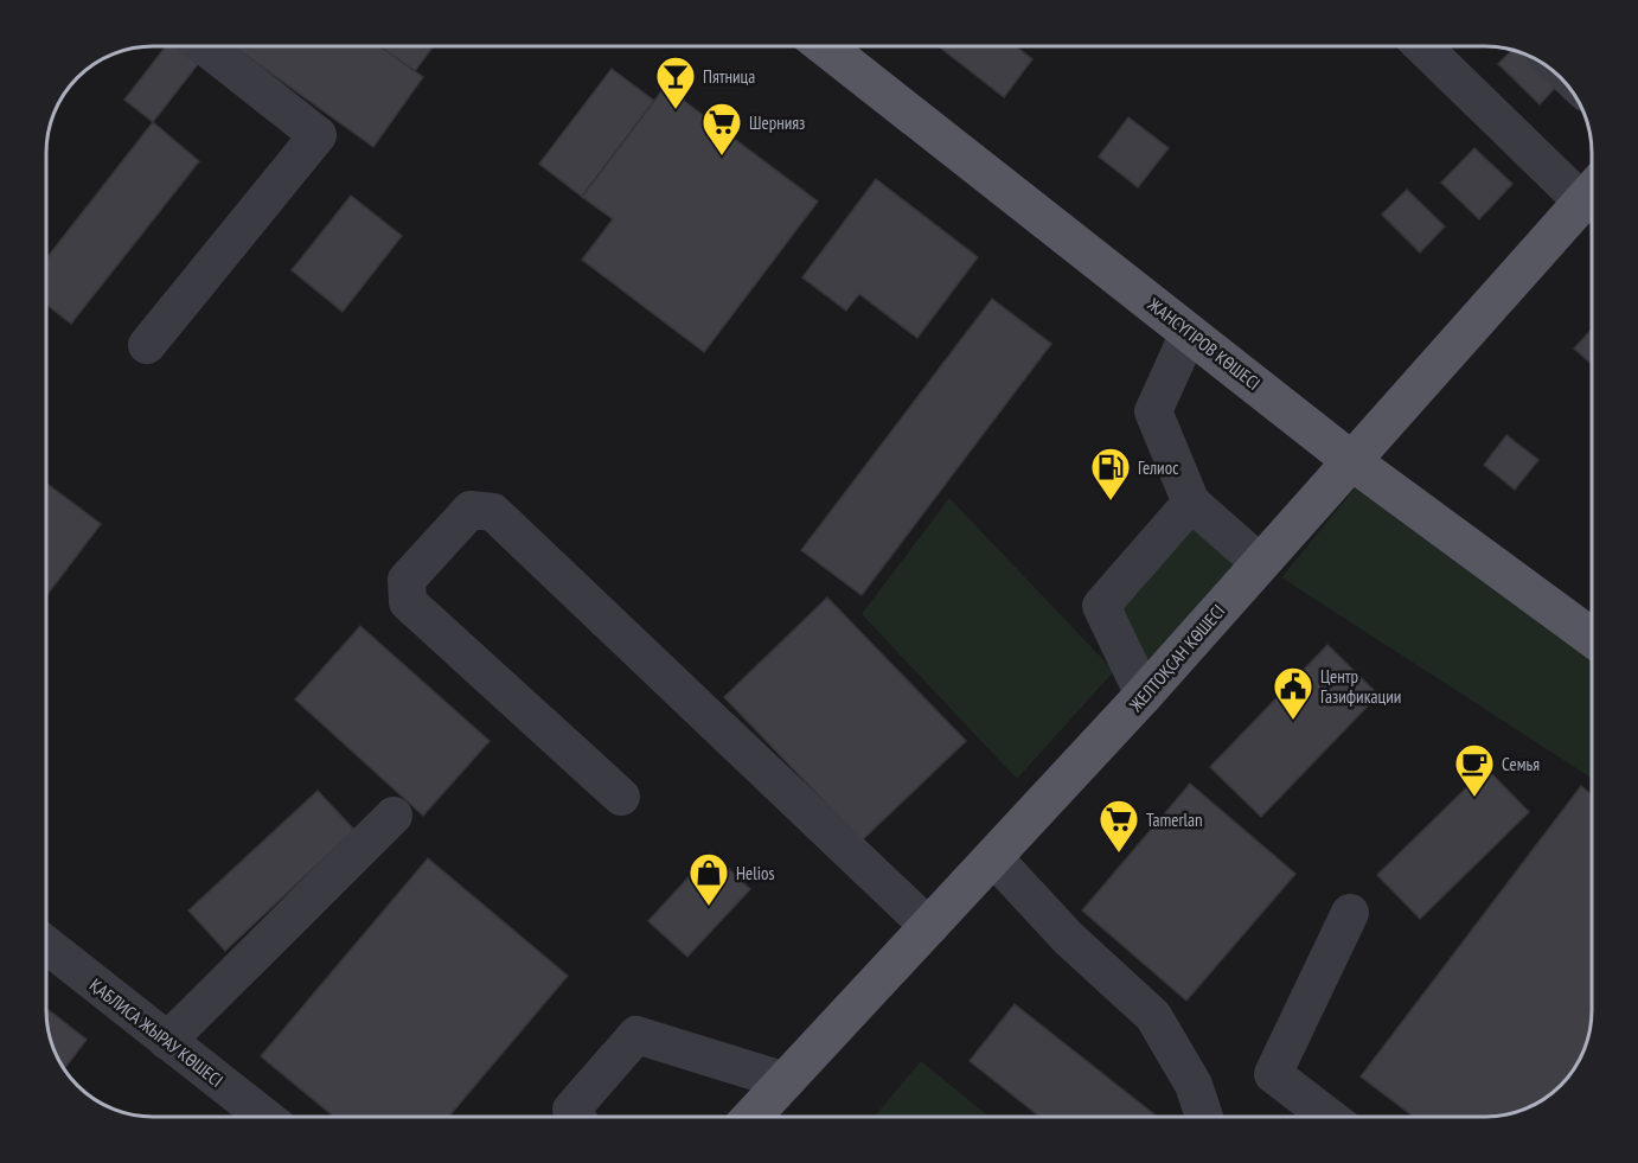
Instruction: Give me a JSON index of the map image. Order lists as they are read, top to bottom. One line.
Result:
{"streets":{"main road":["ЖАНСҮГІРОВ КӨШЕСІ","ЖЕЛТОҚСАН КӨШЕСІ"],"street":["ҚАБЛИСА ЖЫРАУ КӨШЕСІ"]},"crossings":[["ЖАНСҮГІРОВ КӨШЕСІ","ЖЕЛТОҚСАН КӨШЕСІ"]],"places":{"bar":["Пятница"],"supermarket":["Шернияз","Tamerlan"],"fuel station":["Гелиос"],"public building":["Центр Газификации"],"cafe":["Семья"],"shop":["Helios"]}}
